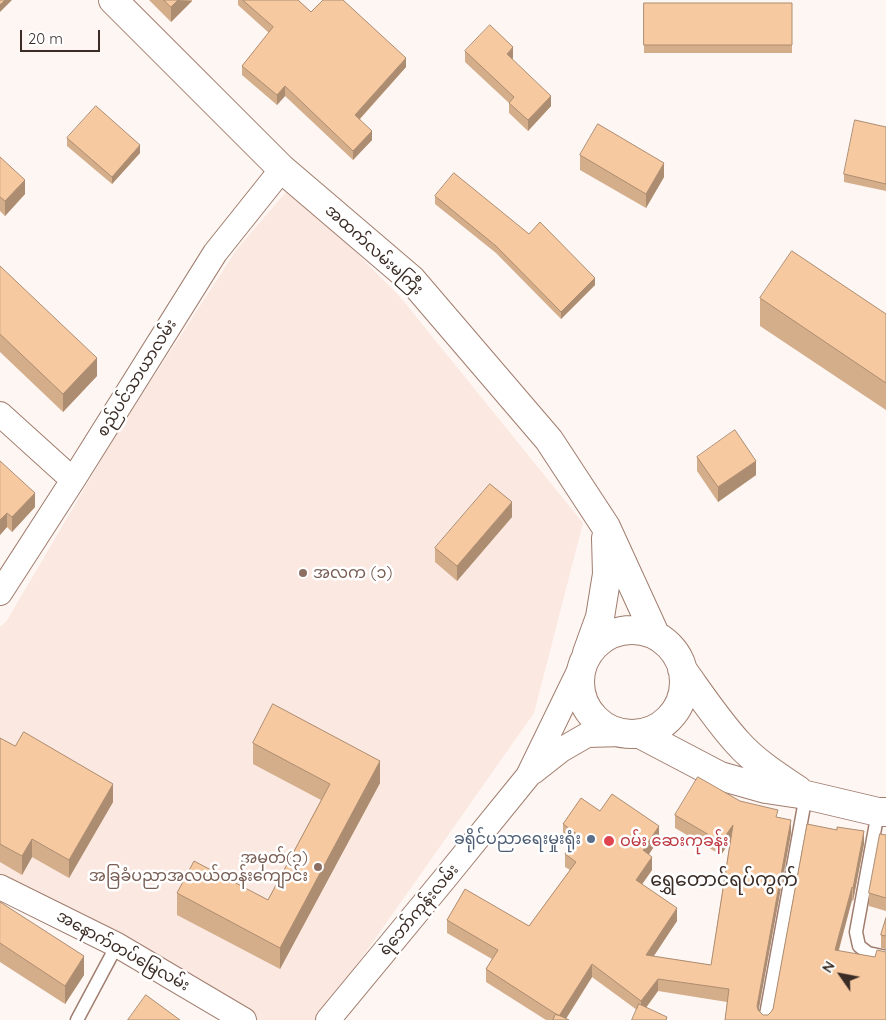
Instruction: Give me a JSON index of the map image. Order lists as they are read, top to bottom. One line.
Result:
{"streets":{"main road":["အထက်လမ်းမကြီး"],"street":["စည်ပင်သာယာလမ်း","ရဲဘော်ကုန်းလမ်း","အနောက်တပ်မြေလမ်း"]},"crossings":[["အထက်လမ်းမကြီး","စည်ပင်သာယာလမ်း"]],"districts":["ရွှေတောင်ရပ်ကွက်"],"places":["အလက (၁)","ခရိုင်ပညာရေးမှုးရုံး","ဝမ်း ဆေးကုခန်း","အမှတ်(၁) အခြခံပညာအလယ်တန်းကျောင်း"],"scale_bar":"20 m","north":"top left"}
